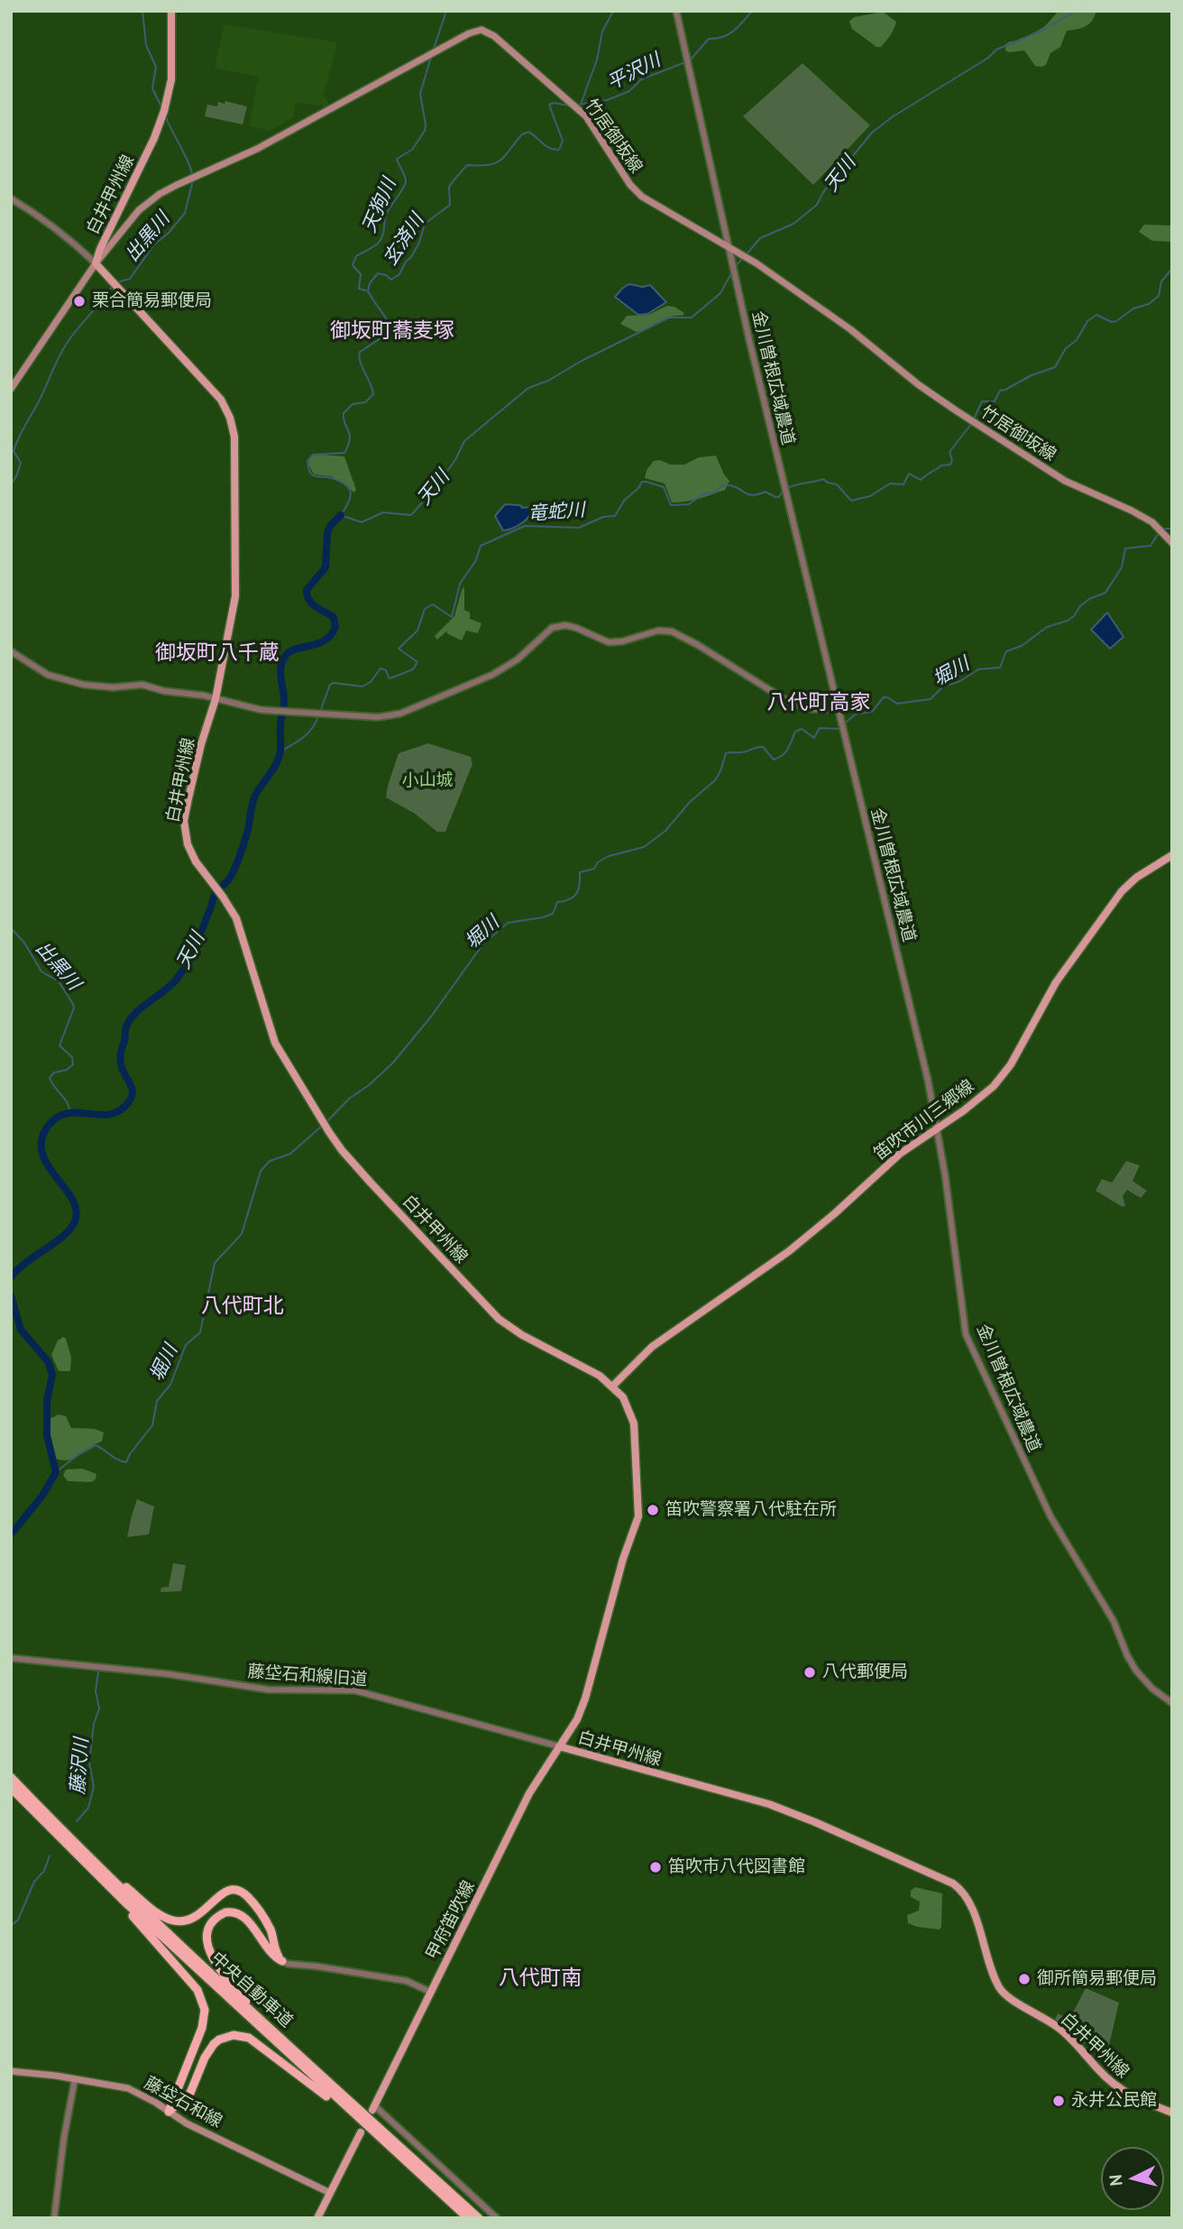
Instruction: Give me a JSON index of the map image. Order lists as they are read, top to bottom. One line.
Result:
{"streets":{"highway":["中央自動車道"],"main road":["竹居御坂線","白井甲州線","笛吹市川三郷線","甲府笛吹線","藤垈石和線"],"street":["金川曽根広域農道","藤垈石和線旧道"]},"crossings":[["竹居御坂線","白井甲州線"],["竹居御坂線","金川曽根広域農道"],["白井甲州線","笛吹市川三郷線"],["白井甲州線","藤垈石和線旧道"],["白井甲州線","甲府笛吹線"],["金川曽根広域農道","笛吹市川三郷線"],["藤垈石和線旧道","甲府笛吹線"]],"districts":["御坂町蕎麦塚","御坂町八千蔵","八代町高家","八代町北","八代町南"],"water":["平沢川","天川","天狗川","出黒川","玄済川","竜蛇川","堀川","藤沢川"],"parks":["小山城"],"places":["栗合簡易郵便局","笛吹警察署八代駐在所","八代郵便局","笛吹市八代図書館","御所簡易郵便局","永井公民館"],"north":"left"}
